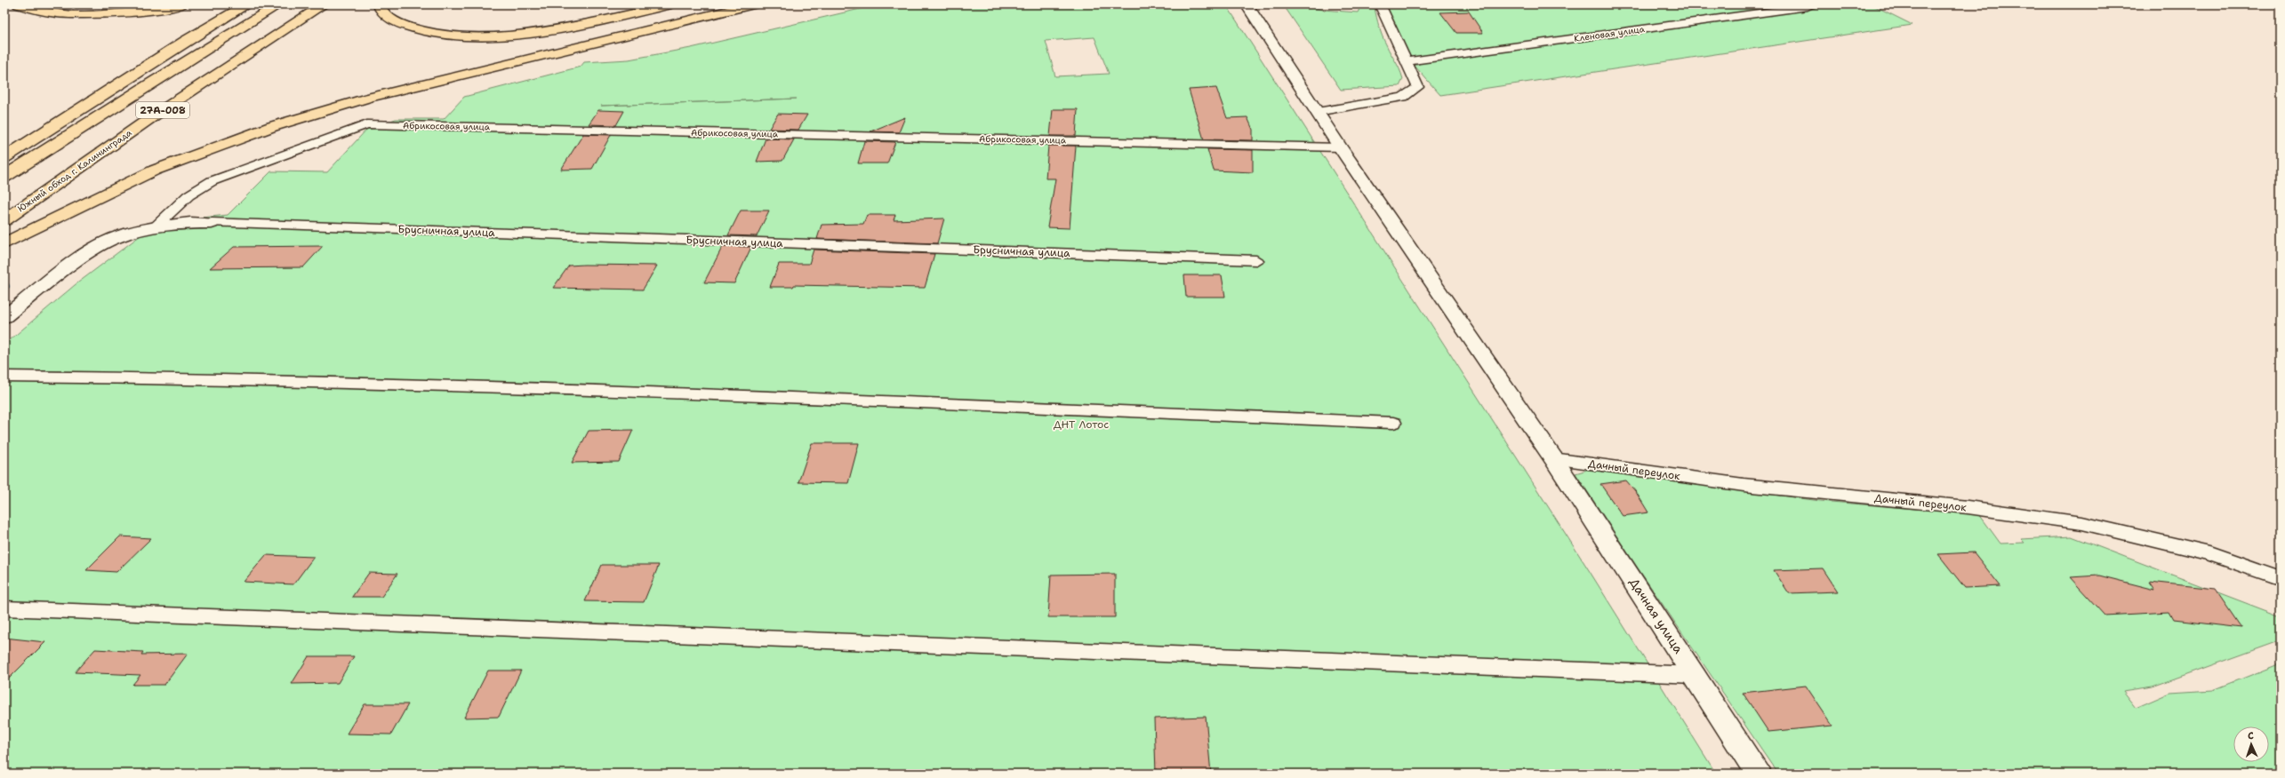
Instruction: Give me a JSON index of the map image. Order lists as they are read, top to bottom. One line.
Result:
{"streets":{"highway":["27А-008","Южный обход г. Калининграда"],"street":["Дачная улица"],"lane":["Кленовая улица","Абрикосовая улица","Брусничная улица","Дачный переулок"]},"crossings":[["Абрикосовая улица","Дачная улица"],["Дачный переулок","Дачная улица"]],"parks":["ДНТ Лотос"],"north":"top"}
